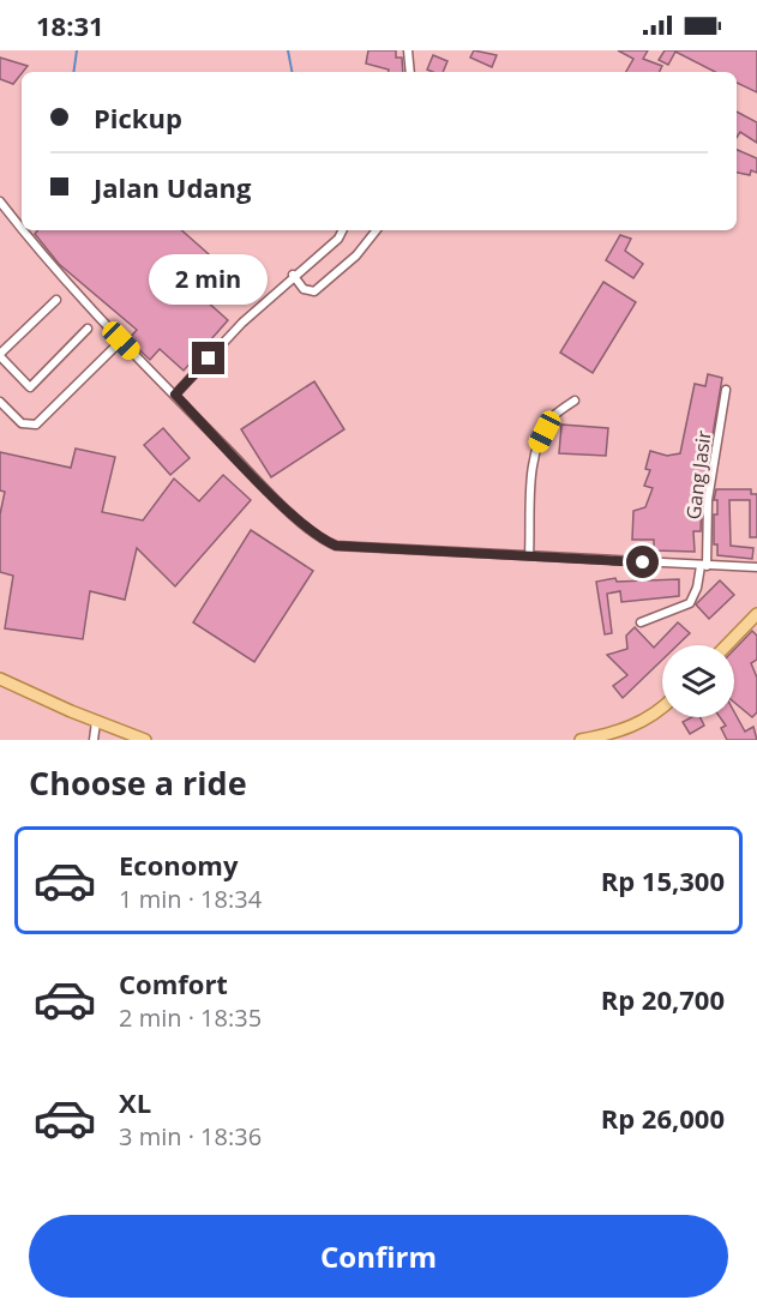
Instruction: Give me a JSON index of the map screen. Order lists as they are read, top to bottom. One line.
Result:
{"streets":{"street":["Gang Jasir"]},"page":{"status":"18:31","banner":["Pickup","Jalan Udang"],"bubble":"2 min","heading":"Choose a ride","list":[{"name":"Economy","note":"1 min · 18:34","value":"Rp 15,300"},{"name":"Comfort","note":"2 min · 18:35","value":"Rp 20,700"},{"name":"XL","note":"3 min · 18:36","value":"Rp 26,000"}],"buttons":"Confirm"}}
